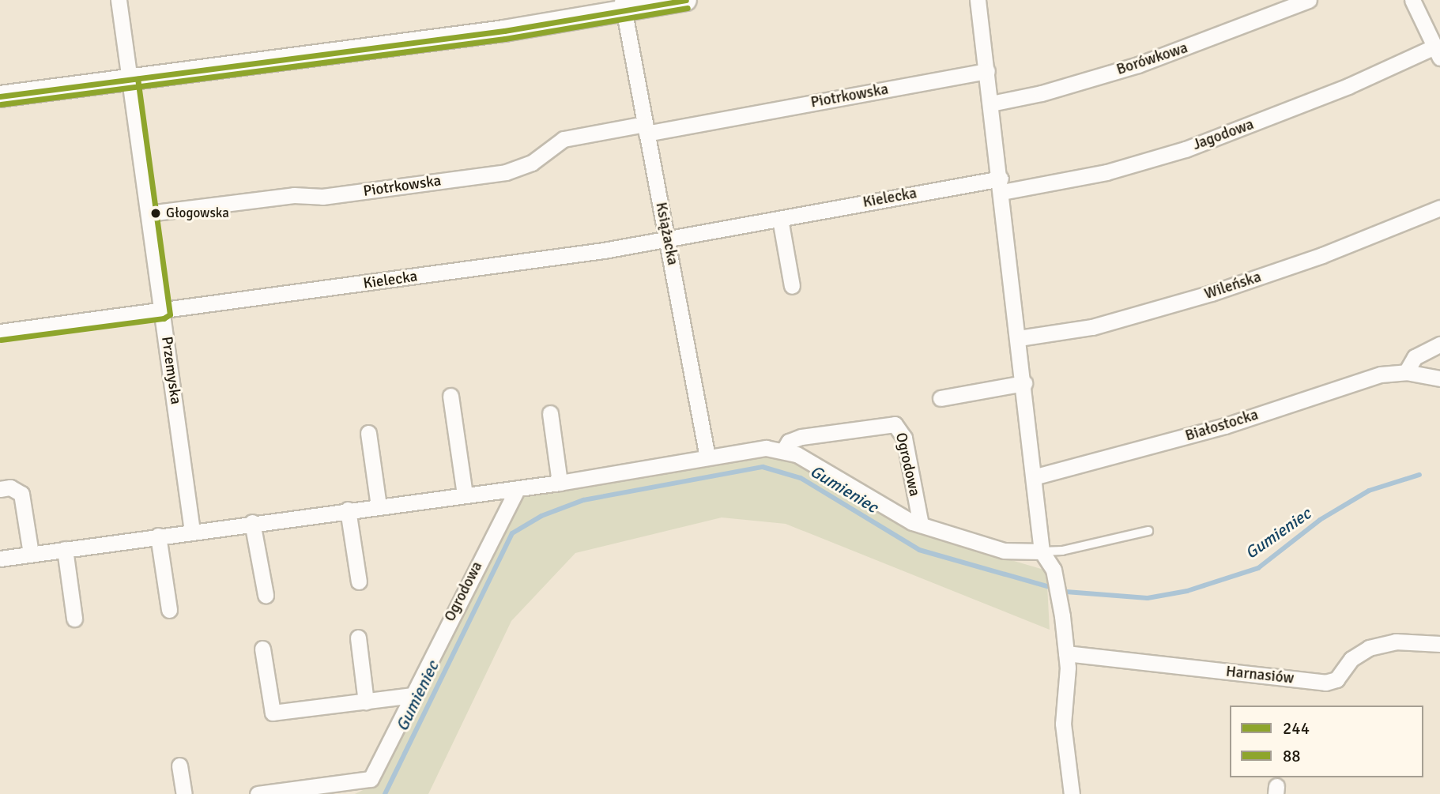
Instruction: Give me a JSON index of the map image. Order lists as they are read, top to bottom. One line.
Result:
{"streets":{"street":["Borówkowa","Piotrkowska","Jagodowa","Kielecka","Książacka","Wileńska","Przemyska","Białostocka","Ogrodowa","Harnasiów"]},"crossings":[["Piotrkowska","Książacka"],["Piotrkowska","Przemyska"],["Jagodowa","Kielecka"],["Kielecka","Książacka"],["Kielecka","Przemyska"],["Książacka","Ogrodowa"],["Przemyska","Ogrodowa"]],"water":["Gumieniec"],"places":["Głogowska"],"lines":["transit line 244","transit line 88"],"legend":["244","88"]}
